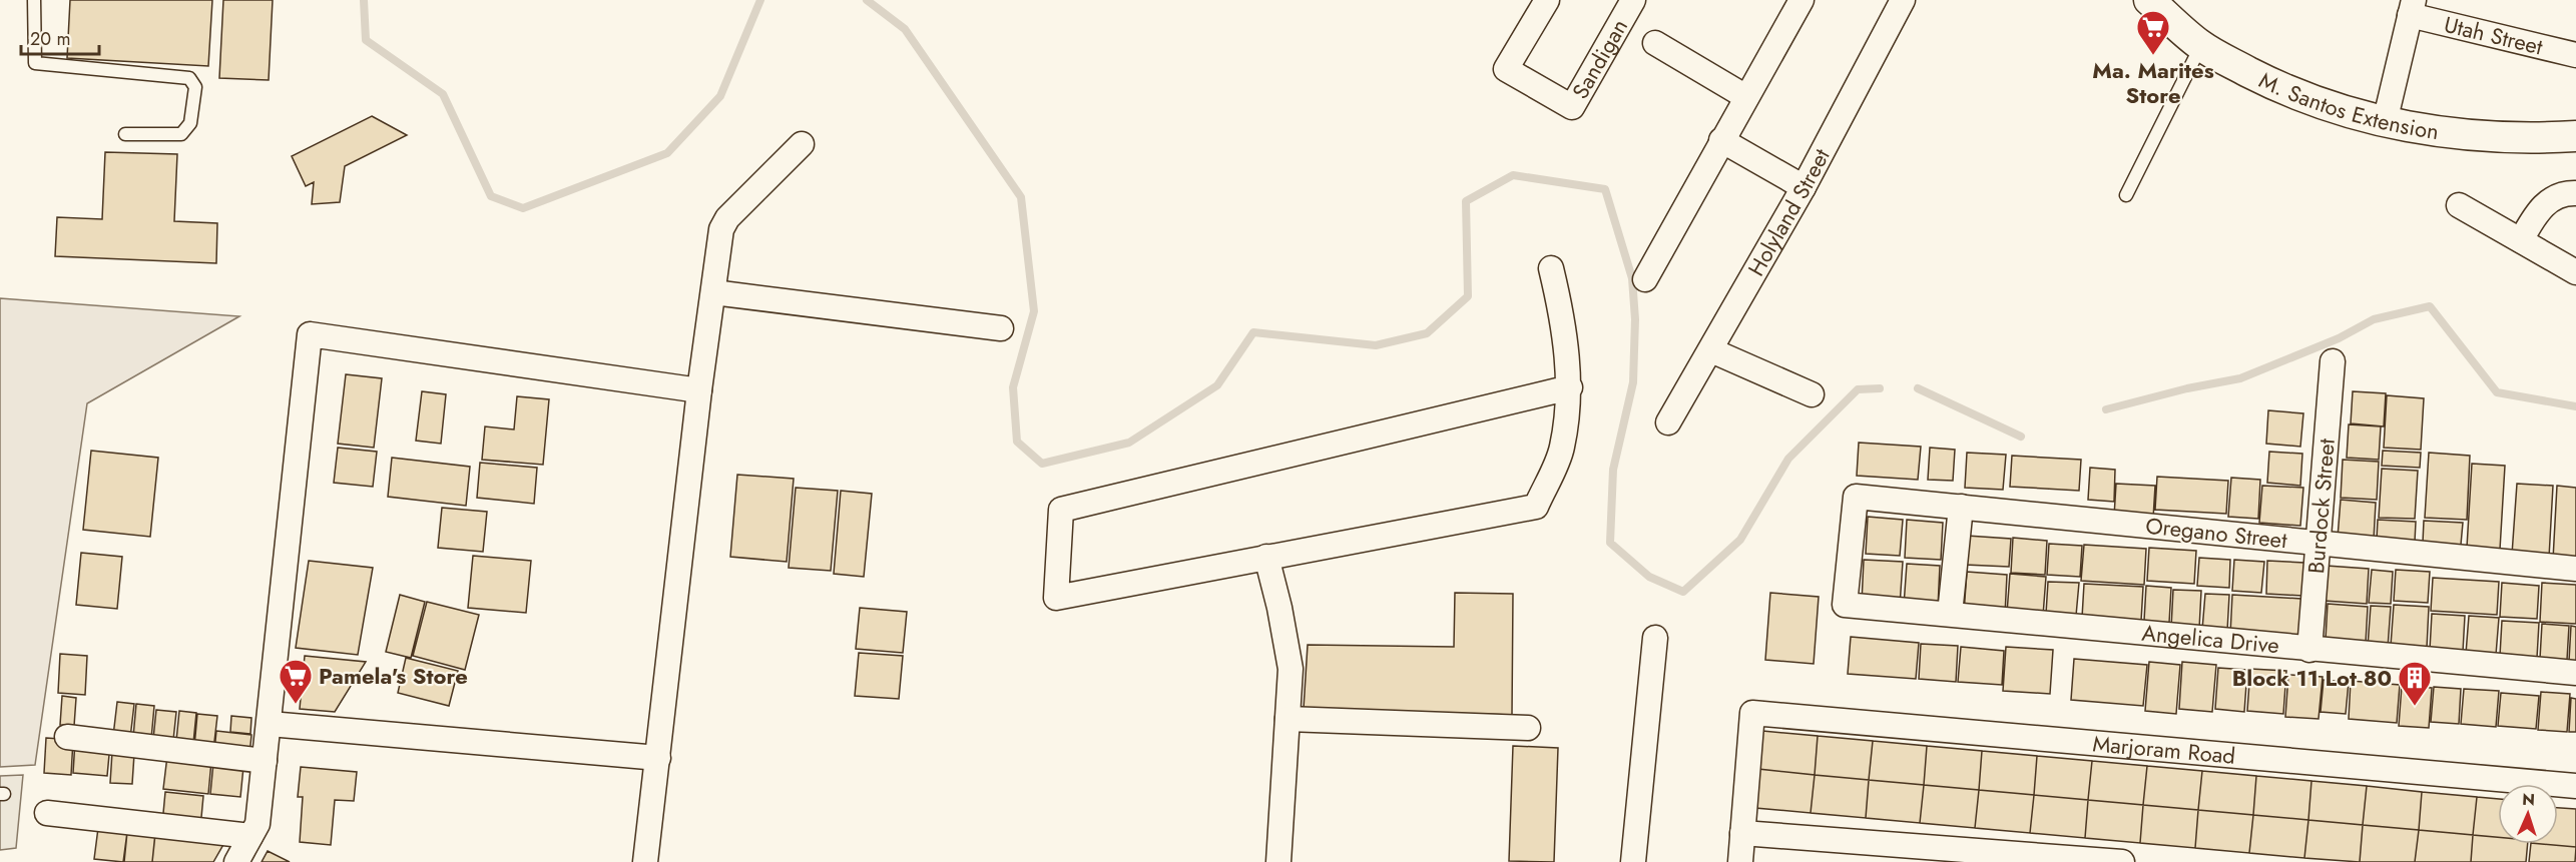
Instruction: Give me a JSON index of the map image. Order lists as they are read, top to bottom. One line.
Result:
{"streets":{"street":["Utah Street","Sandigan","M. Santos Extension","Holyland Street","Burdock Street","Oregano Street","Angelica Drive","Marjoram Road"]},"crossings":[["Burdock Street","Oregano Street"],["Burdock Street","Angelica Drive"],["Oregano Street","Angelica Drive"]],"places":{"supermarket":["Ma. Marites Store","Pamela's Store"],"building":["Block 11 Lot 80"]},"scale_bar":"20 m","north":"top"}
